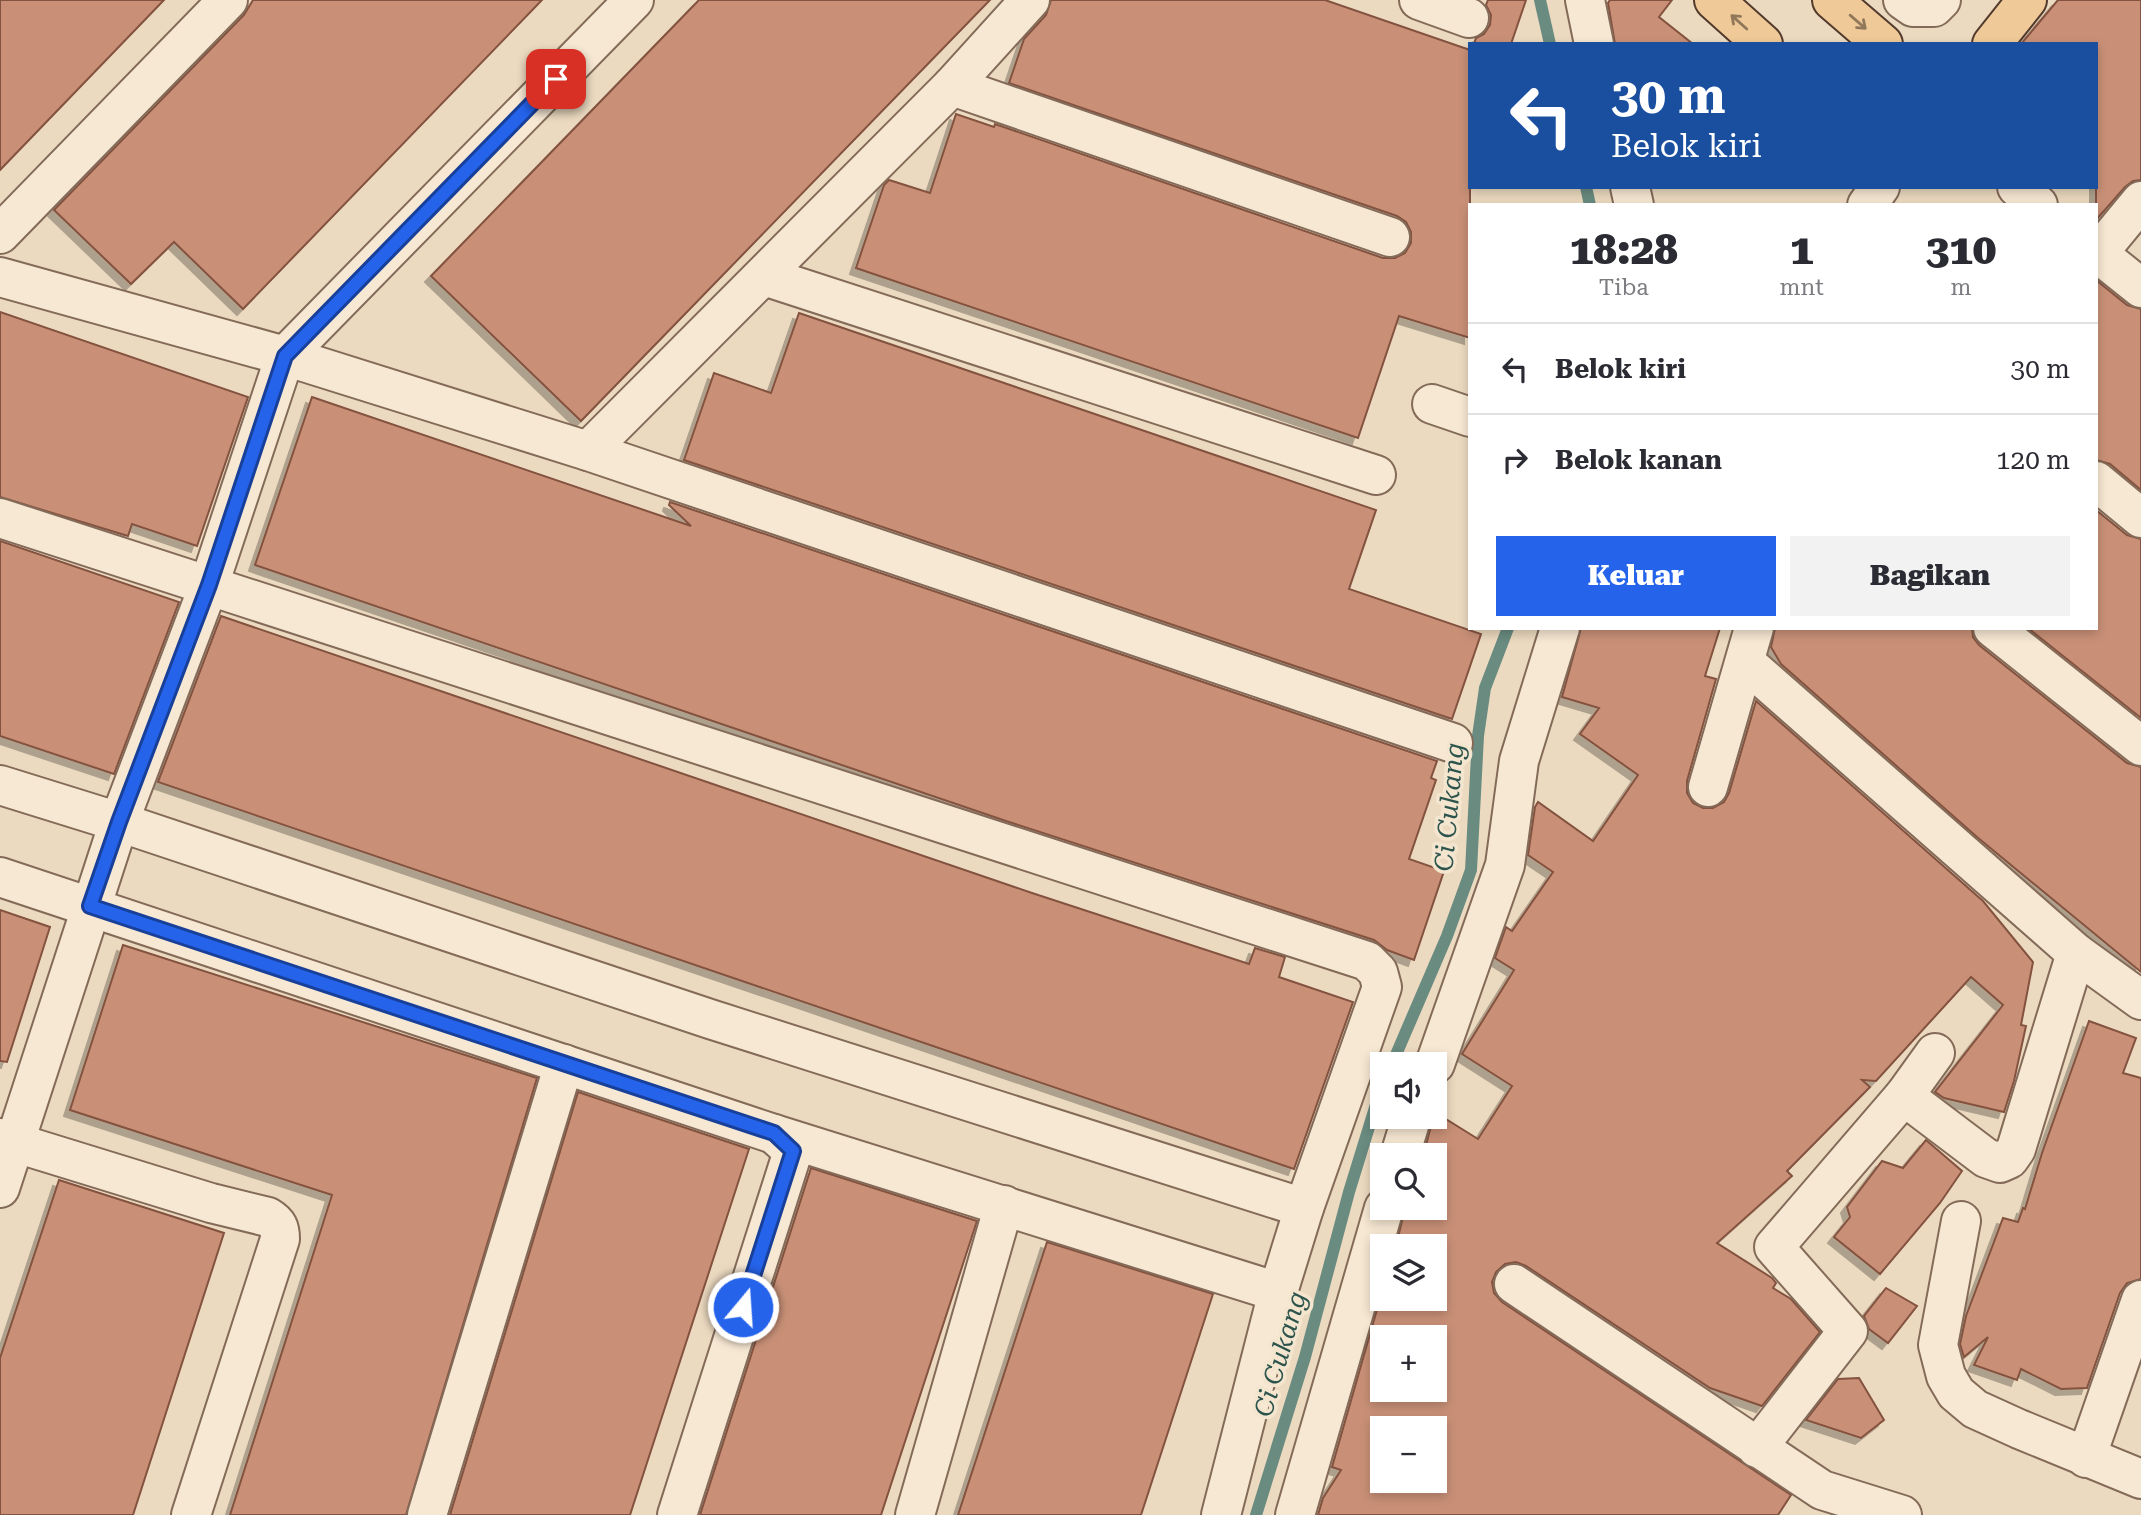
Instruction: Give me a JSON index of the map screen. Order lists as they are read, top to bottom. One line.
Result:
{"water":["Ci Cukang"],"page":{"turn":["30 m","Belok kiri"],"eta":["18:28","Tiba","1","mnt","310","m"],"list":[{"name":"Belok kiri","value":"30 m"},{"name":"Belok kanan","value":"120 m"}],"buttons":["Keluar","Bagikan"],"map_buttons":["+","−"]}}
